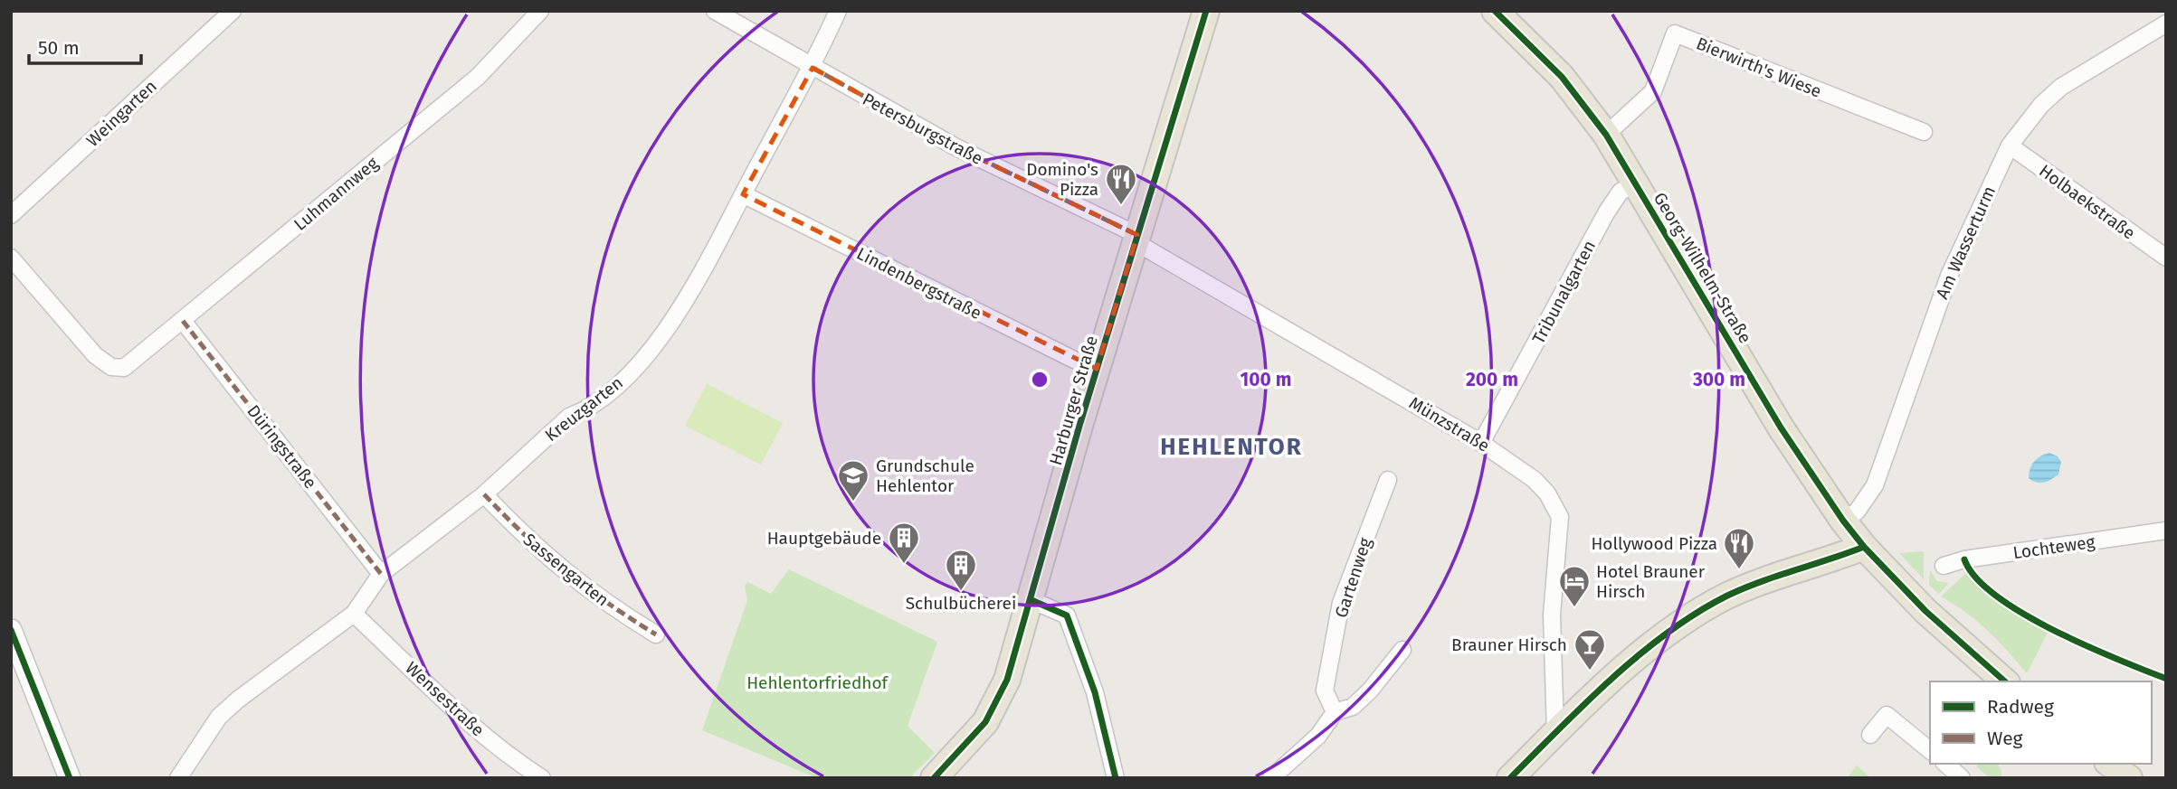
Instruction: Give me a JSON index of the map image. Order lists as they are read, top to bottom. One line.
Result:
{"streets":{"main road":["Georg-Wilhelm-Straße","Harburger Straße"],"street":["Bierwirth's Wiese","Weingarten","Petersburgstraße","Luhmannweg","Holbaekstraße","Am Wasserturm","Lindenbergstraße","Tribunalgarten","Kreuzgarten","Münzstraße","Düringstraße","Lochteweg","Sassengarten","Gartenweg","Wensestraße"]},"crossings":[["Bierwirth's Wiese","Georg-Wilhelm-Straße"],["Petersburgstraße","Harburger Straße"],["Petersburgstraße","Kreuzgarten"],["Petersburgstraße","Münzstraße"],["Luhmannweg","Düringstraße"],["Holbaekstraße","Am Wasserturm"],["Am Wasserturm","Georg-Wilhelm-Straße"],["Georg-Wilhelm-Straße","Tribunalgarten"],["Lindenbergstraße","Harburger Straße"],["Lindenbergstraße","Kreuzgarten"],["Tribunalgarten","Münzstraße"],["Harburger Straße","Münzstraße"],["Kreuzgarten","Düringstraße"],["Kreuzgarten","Sassengarten"],["Kreuzgarten","Wensestraße"]],"districts":["HEHLENTOR"],"parks":["Hehlentorfriedhof"],"places":{"restaurant":["Domino's Pizza","Hollywood Pizza"],"school or university":["Grundschule Hehlentor"],"building":["Hauptgebäude","Schulbücherei"],"hotel":["Hotel Brauner Hirsch"],"bar":["Brauner Hirsch"]},"legend":["Radweg","Weg"],"scale_bar":"50 m","rings":["100 m","200 m","300 m"]}
